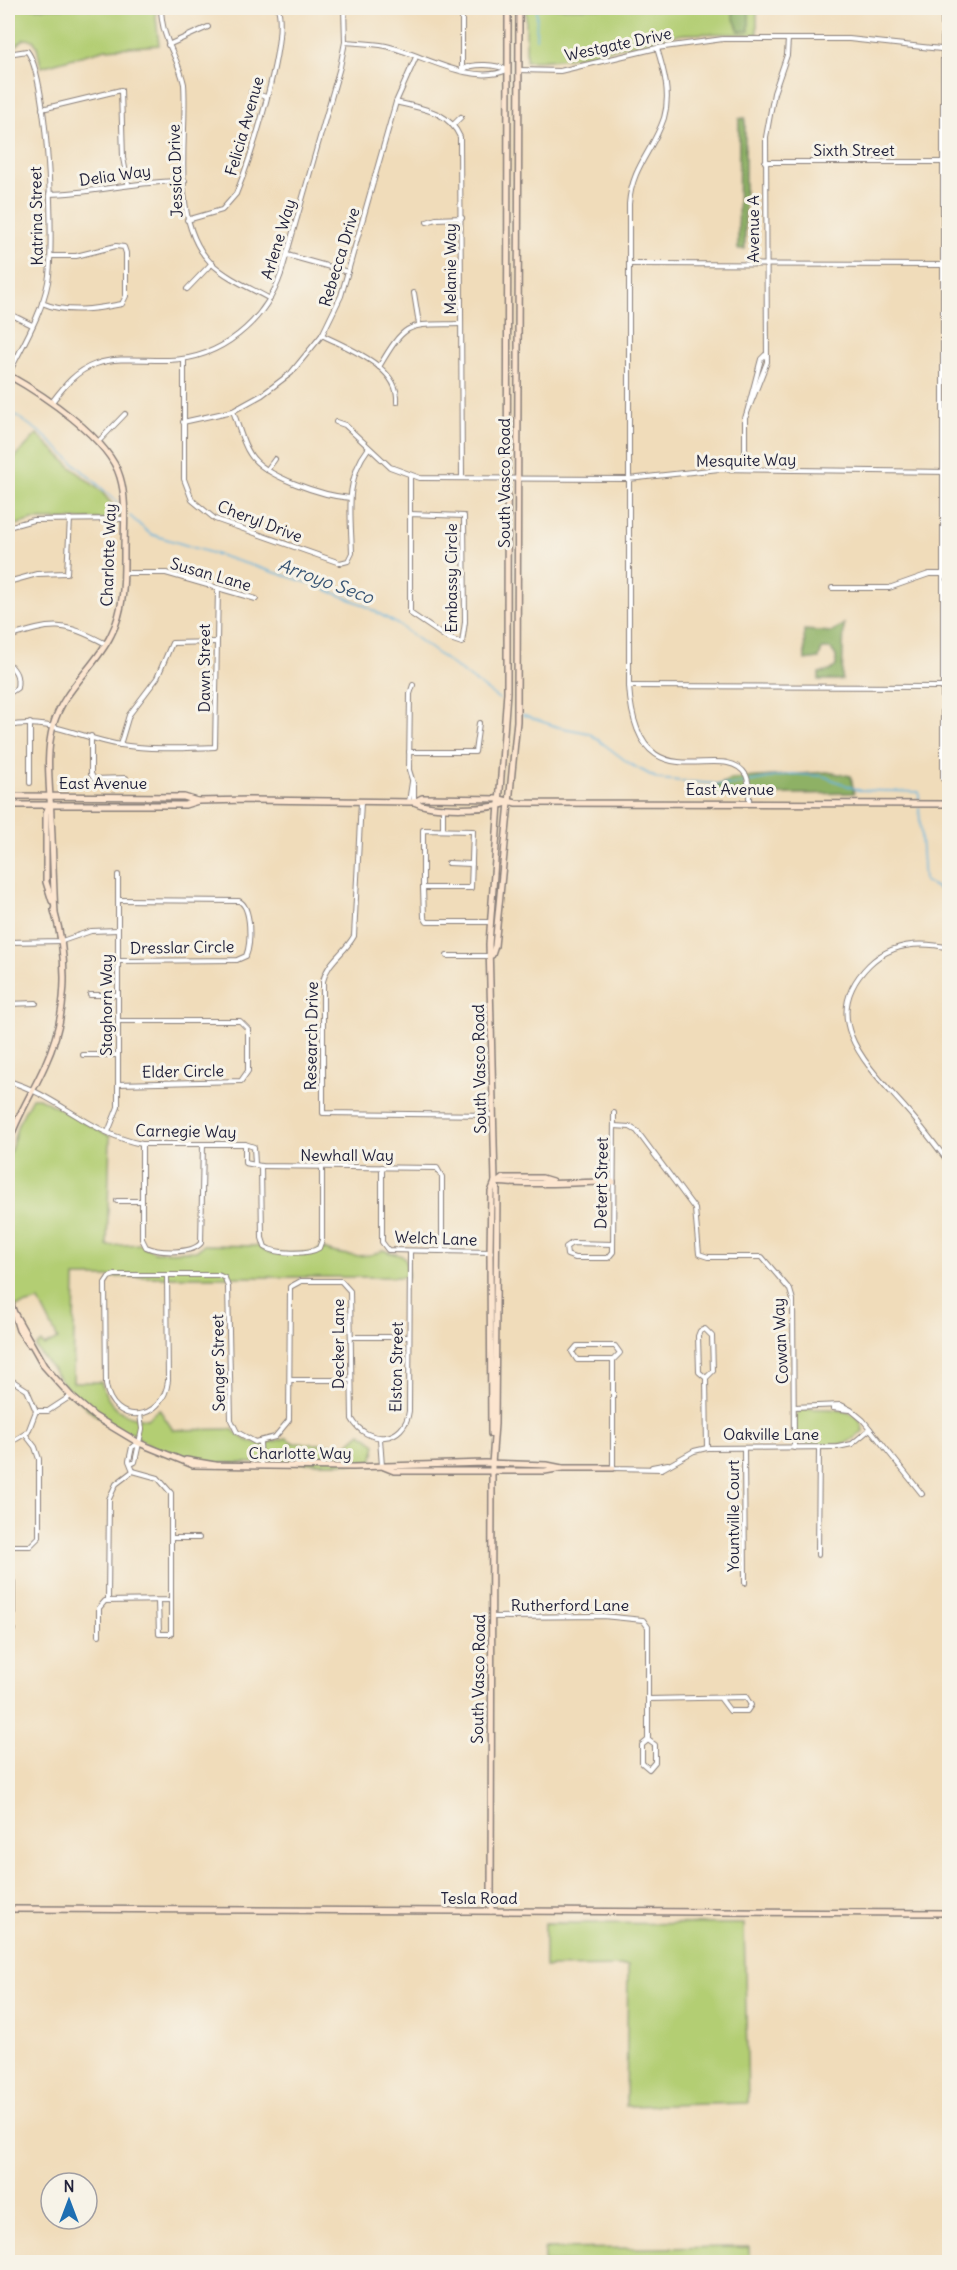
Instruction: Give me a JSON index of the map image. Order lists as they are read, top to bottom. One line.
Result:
{"streets":{"main road":["Westgate Drive","South Vasco Road","Charlotte Way","East Avenue","Oakville Lane","Tesla Road"],"street":["Felicia Avenue","Sixth Street","Jessica Drive","Delia Way","Katrina Street","Avenue A","Arlene Way","Rebecca Drive","Melanie Way","Mesquite Way","Cheryl Drive","Susan Lane","Embassy Circle","Dawn Street","Dresslar Circle","Staghorn Way","Research Drive","Elder Circle","Carnegie Way","Newhall Way","Detert Street","Welch Lane","Cowan Way","Decker Lane","Senger Street","Elston Street","Yountville Court","Rutherford Lane"]},"crossings":[["Westgate Drive","Avenue A"],["Westgate Drive","South Vasco Road"],["Felicia Avenue","Jessica Drive"],["Sixth Street","Avenue A"],["Jessica Drive","Delia Way"],["Jessica Drive","Arlene Way"],["Delia Way","Katrina Street"],["Katrina Street","Charlotte Way"],["Arlene Way","Cheryl Drive"],["Arlene Way","Charlotte Way"],["Rebecca Drive","Cheryl Drive"],["Melanie Way","Mesquite Way"],["Mesquite Way","South Vasco Road"],["Mesquite Way","Embassy Circle"],["South Vasco Road","Charlotte Way"],["South Vasco Road","East Avenue"],["South Vasco Road","Research Drive"],["South Vasco Road","Welch Lane"],["South Vasco Road","Oakville Lane"],["South Vasco Road","Rutherford Lane"],["South Vasco Road","Tesla Road"],["Charlotte Way","Susan Lane"],["Charlotte Way","East Avenue"],["Charlotte Way","Carnegie Way"],["Charlotte Way","Oakville Lane"],["Susan Lane","Dawn Street"],["East Avenue","Research Drive"],["Dresslar Circle","Staghorn Way"],["Staghorn Way","Elder Circle"],["Staghorn Way","Carnegie Way"],["Carnegie Way","Newhall Way"],["Newhall Way","Welch Lane"],["Detert Street","Cowan Way"],["Welch Lane","Elston Street"],["Cowan Way","Oakville Lane"],["Decker Lane","Senger Street"],["Decker Lane","Elston Street"],["Oakville Lane","Yountville Court"]],"water":["Arroyo Seco"],"north":"top"}
